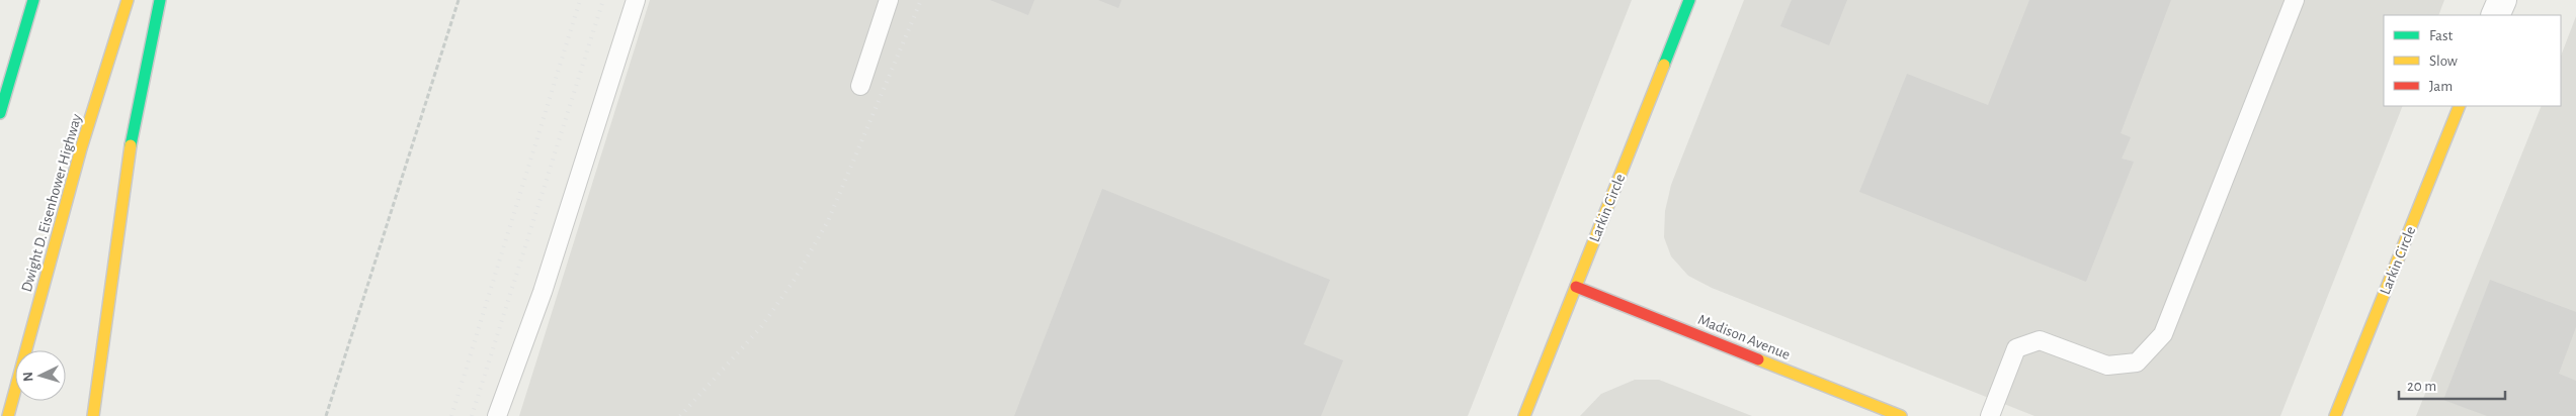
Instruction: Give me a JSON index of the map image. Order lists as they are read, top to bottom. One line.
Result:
{"streets":{"main road":["Dwight D. Eisenhower Highway","Larkin Circle","Madison Avenue"]},"crossings":[["Larkin Circle","Madison Avenue"]],"legend":["Fast","Slow","Jam"],"scale_bar":"20 m","north":"left"}
